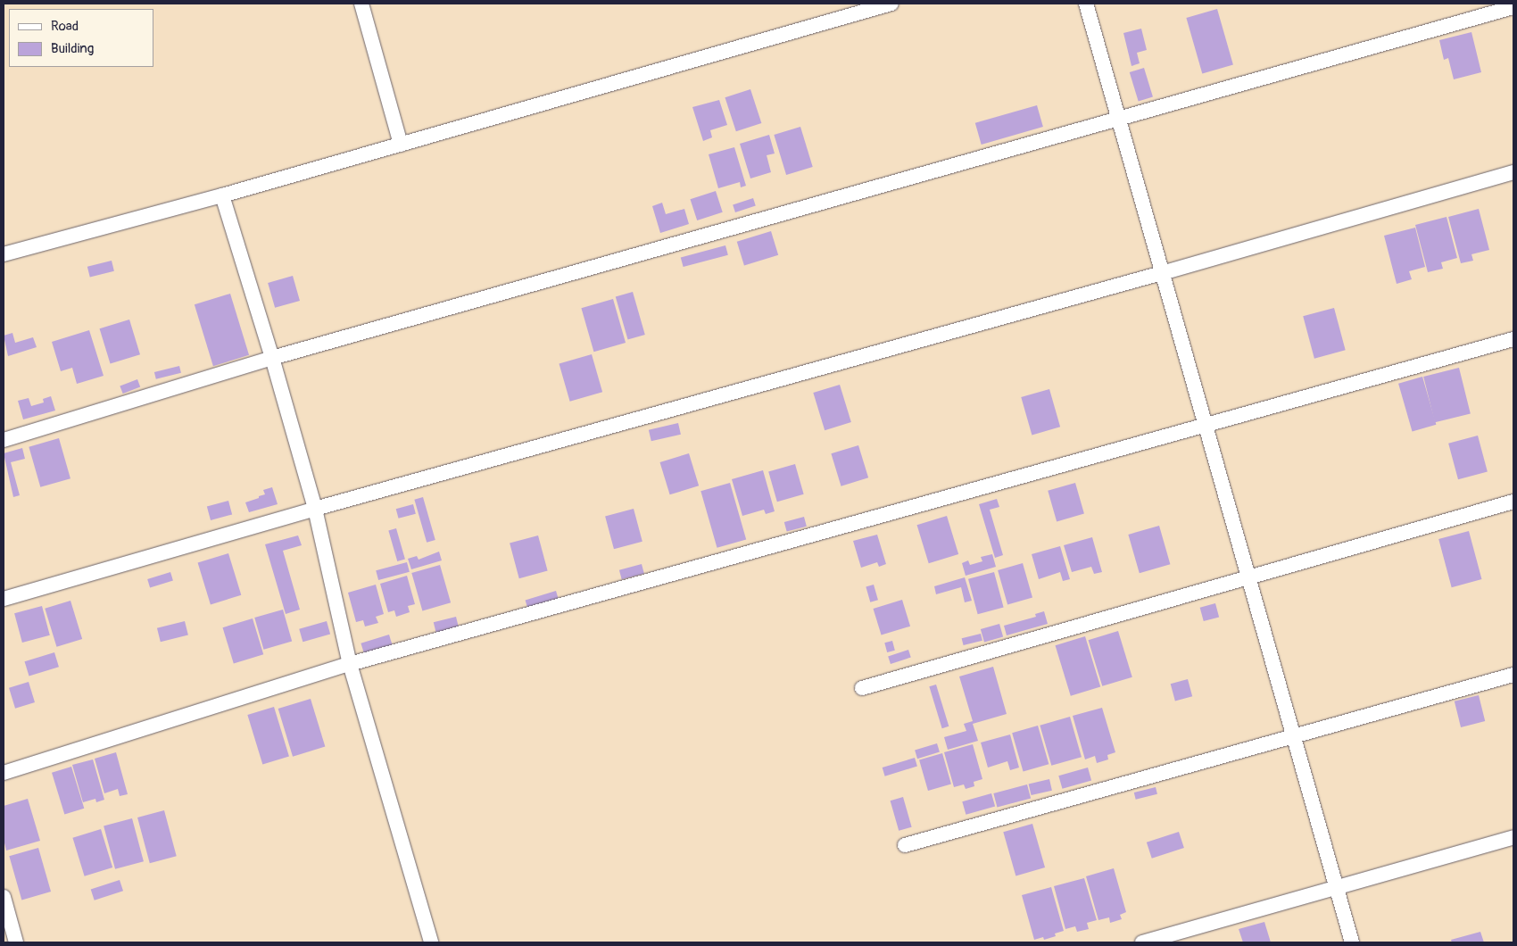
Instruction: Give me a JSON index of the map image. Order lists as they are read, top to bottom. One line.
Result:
{"legend":["Road","Building"]}
